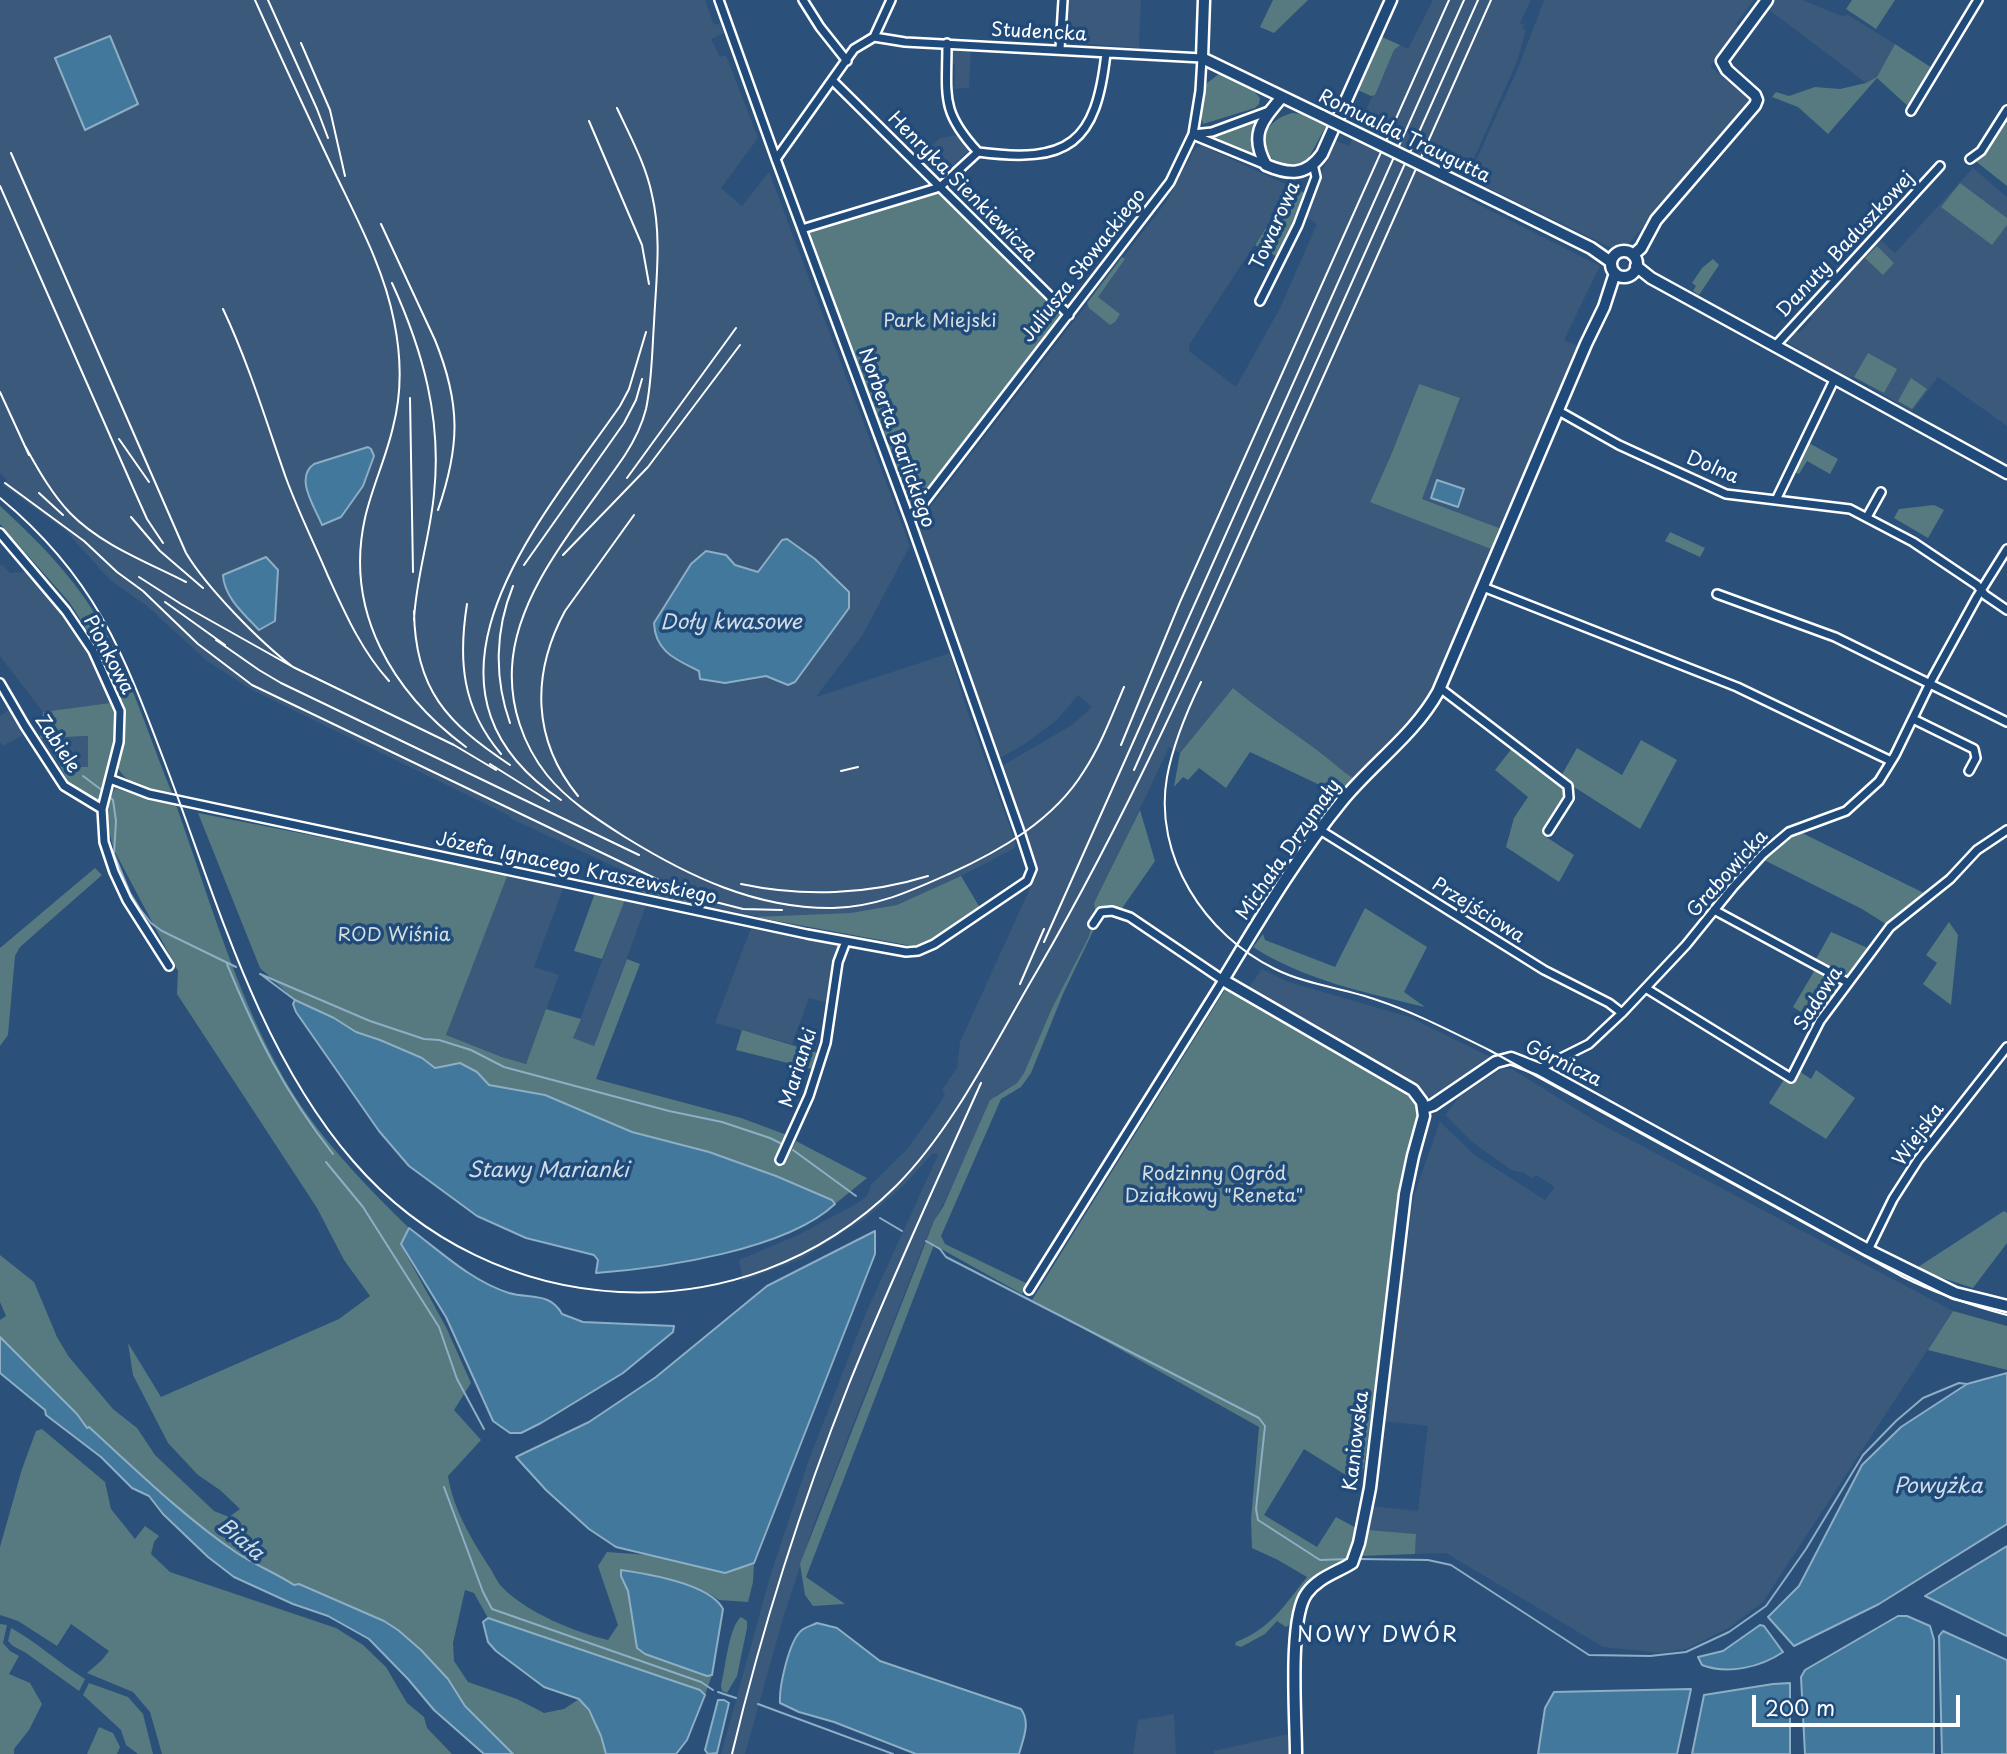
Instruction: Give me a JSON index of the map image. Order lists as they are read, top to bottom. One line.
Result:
{"streets":{"street":["Studencka","Romualda Traugutta","Henryka Sienkiewicza","Towarowa","Danuty Baduszkowej","Juliusza Słowackiego","Norberta Barlickiego","Dolna","Pionkowa","Zabiele","Michała Drzymały","Józefa Ignacego Kraszewskiego","Grabowicka","Przejściowa","Sadowa","Górnicza","Marianki","Wiejska","Kaniowska"]},"crossings":[["Studencka","Romualda Traugutta"],["Studencka","Juliusza Słowackiego"],["Romualda Traugutta","Juliusza Słowackiego"],["Romualda Traugutta","Michała Drzymały"],["Henryka Sienkiewicza","Juliusza Słowackiego"],["Juliusza Słowackiego","Norberta Barlickiego"],["Norberta Barlickiego","Józefa Ignacego Kraszewskiego"],["Dolna","Michała Drzymały"],["Dolna","Grabowicka"],["Pionkowa","Zabiele"],["Pionkowa","Józefa Ignacego Kraszewskiego"],["Michała Drzymały","Przejściowa"],["Józefa Ignacego Kraszewskiego","Marianki"],["Grabowicka","Przejściowa"],["Grabowicka","Sadowa"],["Grabowicka","Górnicza"],["Górnicza","Wiejska"],["Górnicza","Kaniowska"]],"districts":["NOWY DWÓR"],"water":["Doły kwasowe","Stawy Marianki","Powyżka","Biała"],"parks":["Park Miejski","ROD Wiśnia","Rodzinny Ogród Działkowy \"Reneta\""],"scale_bar":"200 m"}
